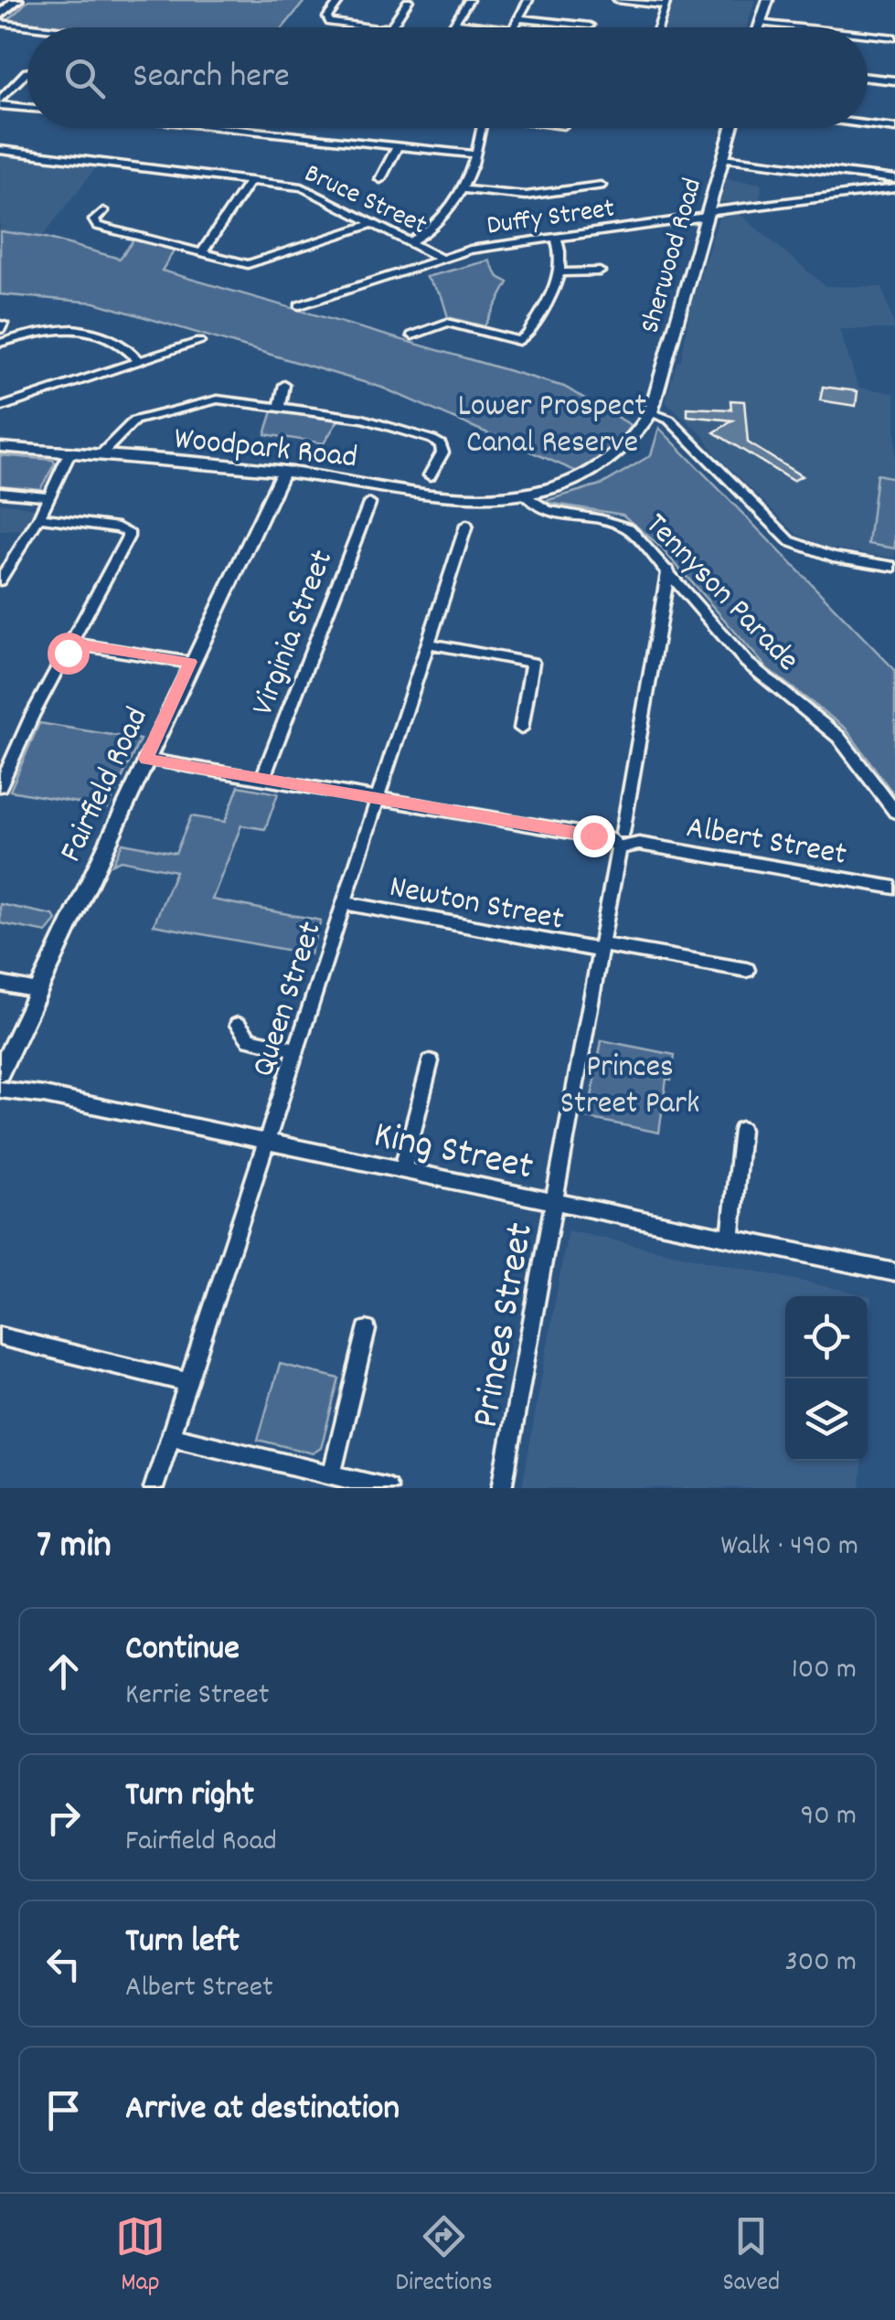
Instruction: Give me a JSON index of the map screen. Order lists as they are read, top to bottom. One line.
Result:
{"streets":{"main road":["Sherwood Road","Woodpark Road","Fairfield Road"],"street":["Bruce Street","Duffy Street","Tennyson Parade","Virginia Street","Albert Street","Newton Street","Queen Street","King Street","Princes Street"]},"crossings":[["Bruce Street","Duffy Street"],["Duffy Street","Sherwood Road"],["Sherwood Road","Woodpark Road"],["Sherwood Road","Tennyson Parade"],["Woodpark Road","Tennyson Parade"],["Woodpark Road","Fairfield Road"],["Tennyson Parade","Princes Street"],["Virginia Street","Albert Street"],["Fairfield Road","Albert Street"],["Albert Street","Queen Street"],["Albert Street","Princes Street"],["Newton Street","Queen Street"],["Newton Street","Princes Street"],["Queen Street","King Street"],["King Street","Princes Street"]],"parks":["Lower Prospect Canal Reserve","Princes Street Park"],"page":{"search":"Search here","heading":["7 min","Walk · 490 m"],"list":[["Continue","Kerrie Street","100 m"],["Turn right","Fairfield Road","90 m"],["Turn left","Albert Street","300 m"],"Arrive at destination"],"nav":["Map","Directions","Saved"]}}
